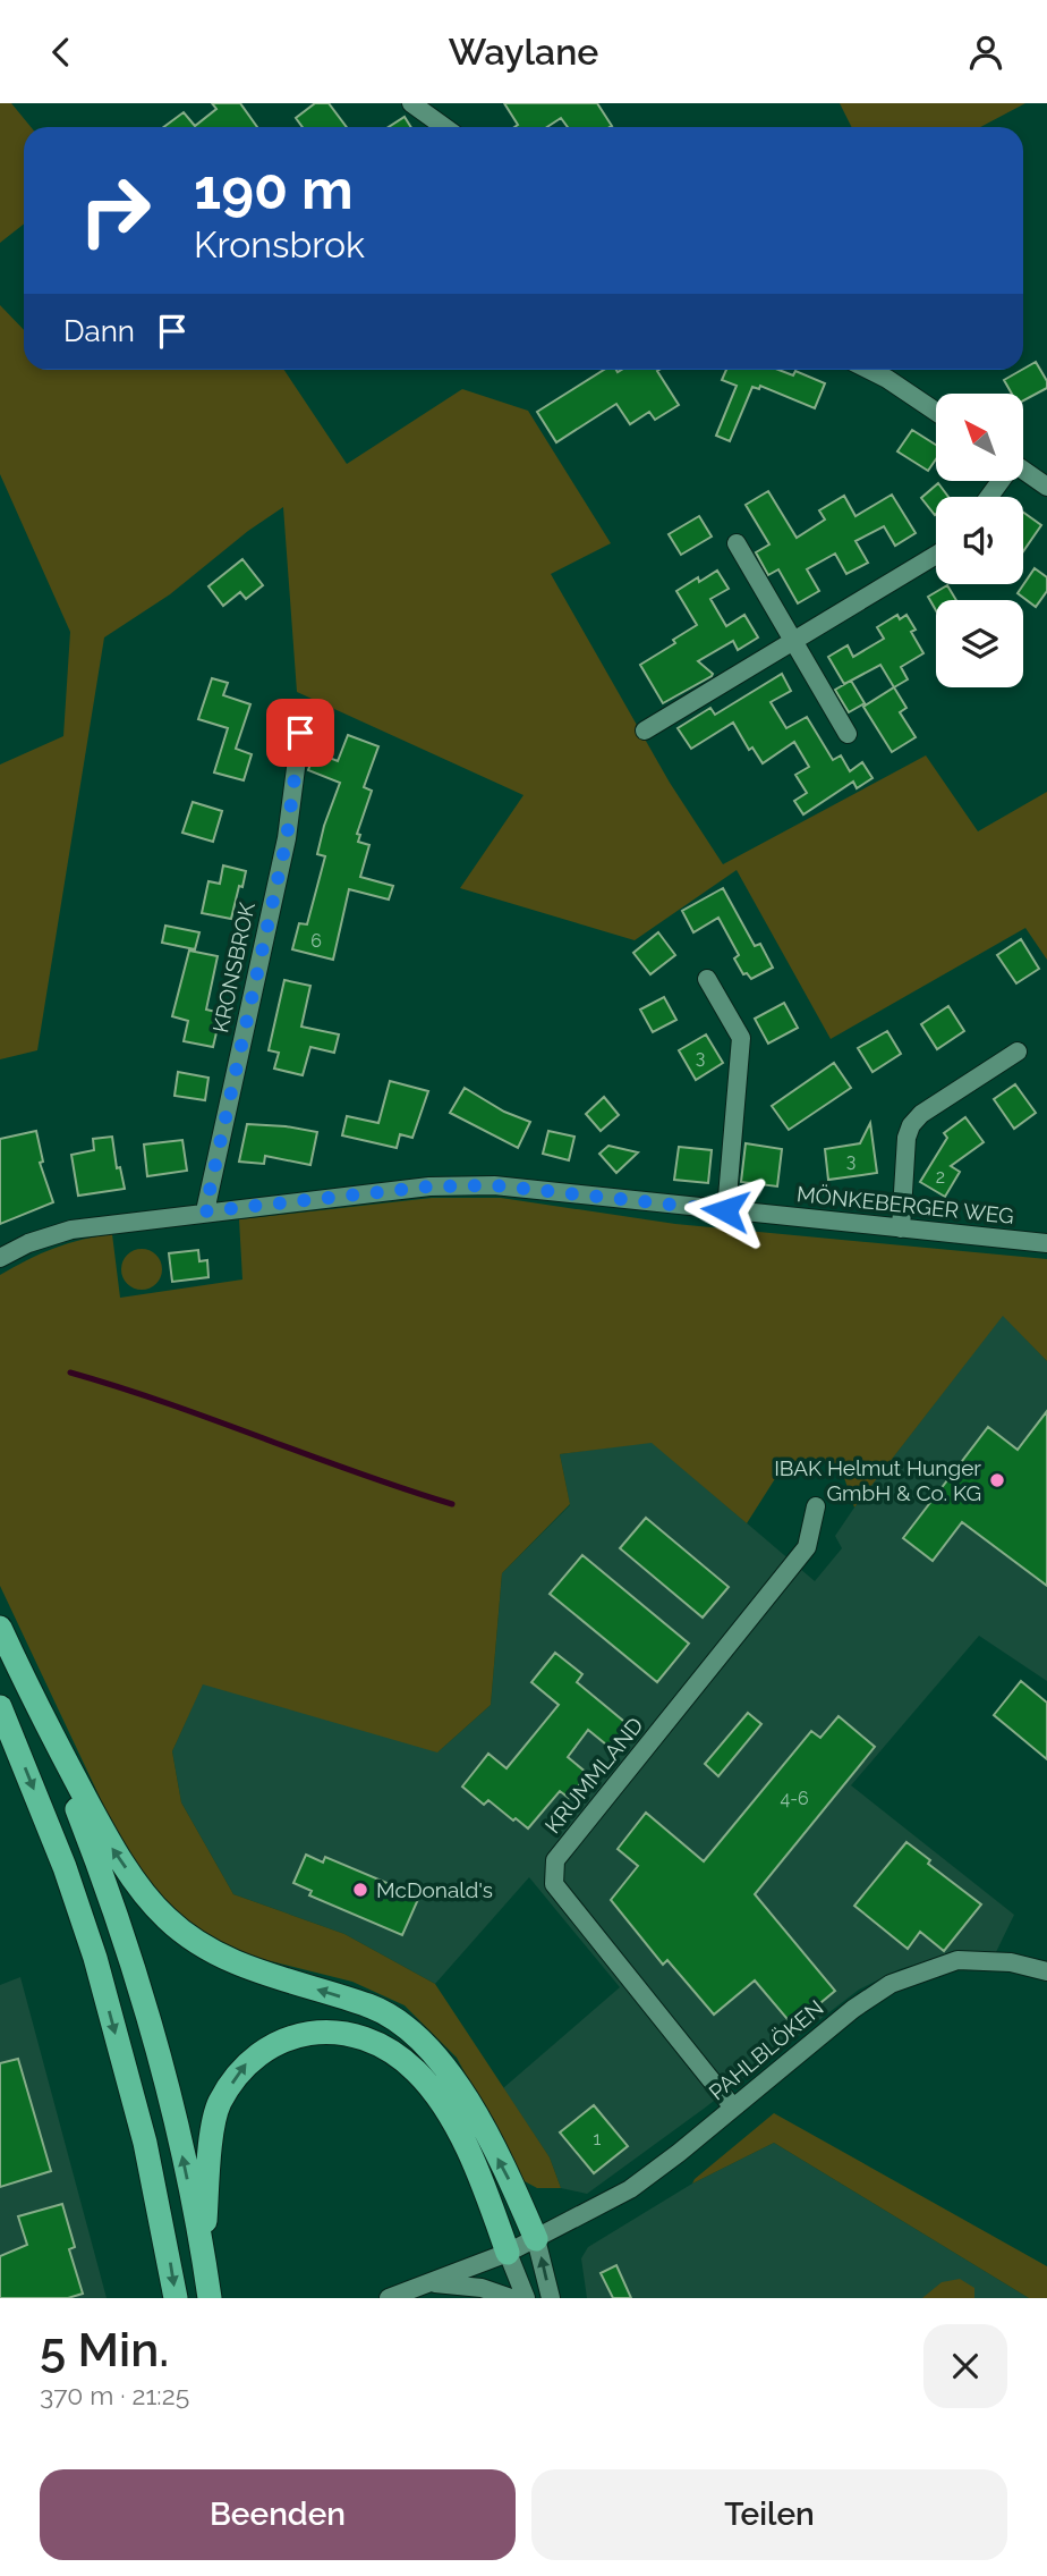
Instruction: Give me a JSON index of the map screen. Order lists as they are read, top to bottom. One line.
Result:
{"streets":{"street":["KRONSBROK","MÖNKEBERGER WEG","KRUMMLAND","PAHLBLÖKEN"]},"crossings":[["KRONSBROK","MÖNKEBERGER WEG"],["KRUMMLAND","PAHLBLÖKEN"]],"places":["IBAK Helmut Hunger GmbH & Co. KG","McDonald's"],"house_numbers":["6","3","3","2","4-6","1"],"north":"top left","page":{"header":"Waylane","turn":["190 m","Kronsbrok"],"then":"Dann","heading":["5 Min.","370 m · 21:25"],"buttons":["Beenden","Teilen"]}}
